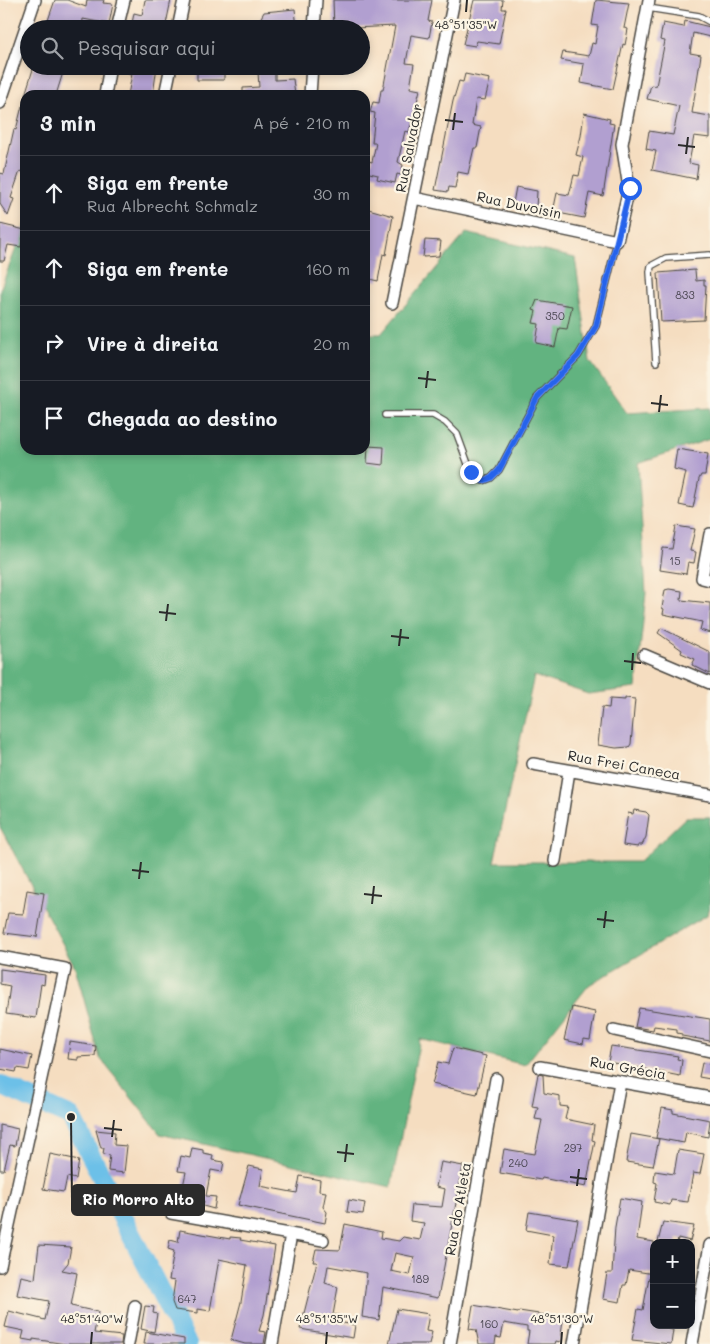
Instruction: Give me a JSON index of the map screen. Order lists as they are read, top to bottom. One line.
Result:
{"streets":{"street":["Rua Salvador","Rua Duvoisin","Rua Frei Caneca","Rua Grécia","Rua do Atleta"]},"crossings":[["Rua Salvador","Rua Duvoisin"]],"places":["Rio Morro Alto"],"house_numbers":["833","350","15","297","240","189","647","160"],"page":{"search":"Pesquisar aqui","heading":["3 min","A pé · 210 m"],"list":[["Siga em frente","Rua Albrecht Schmalz","30 m"],["Siga em frente","160 m"],["Vire à direita","20 m"],"Chegada ao destino"],"map_buttons":["+","−"]},"coordinates":["48°51'35\"W","48°51'40\"W","48°51'30\"W"]}
